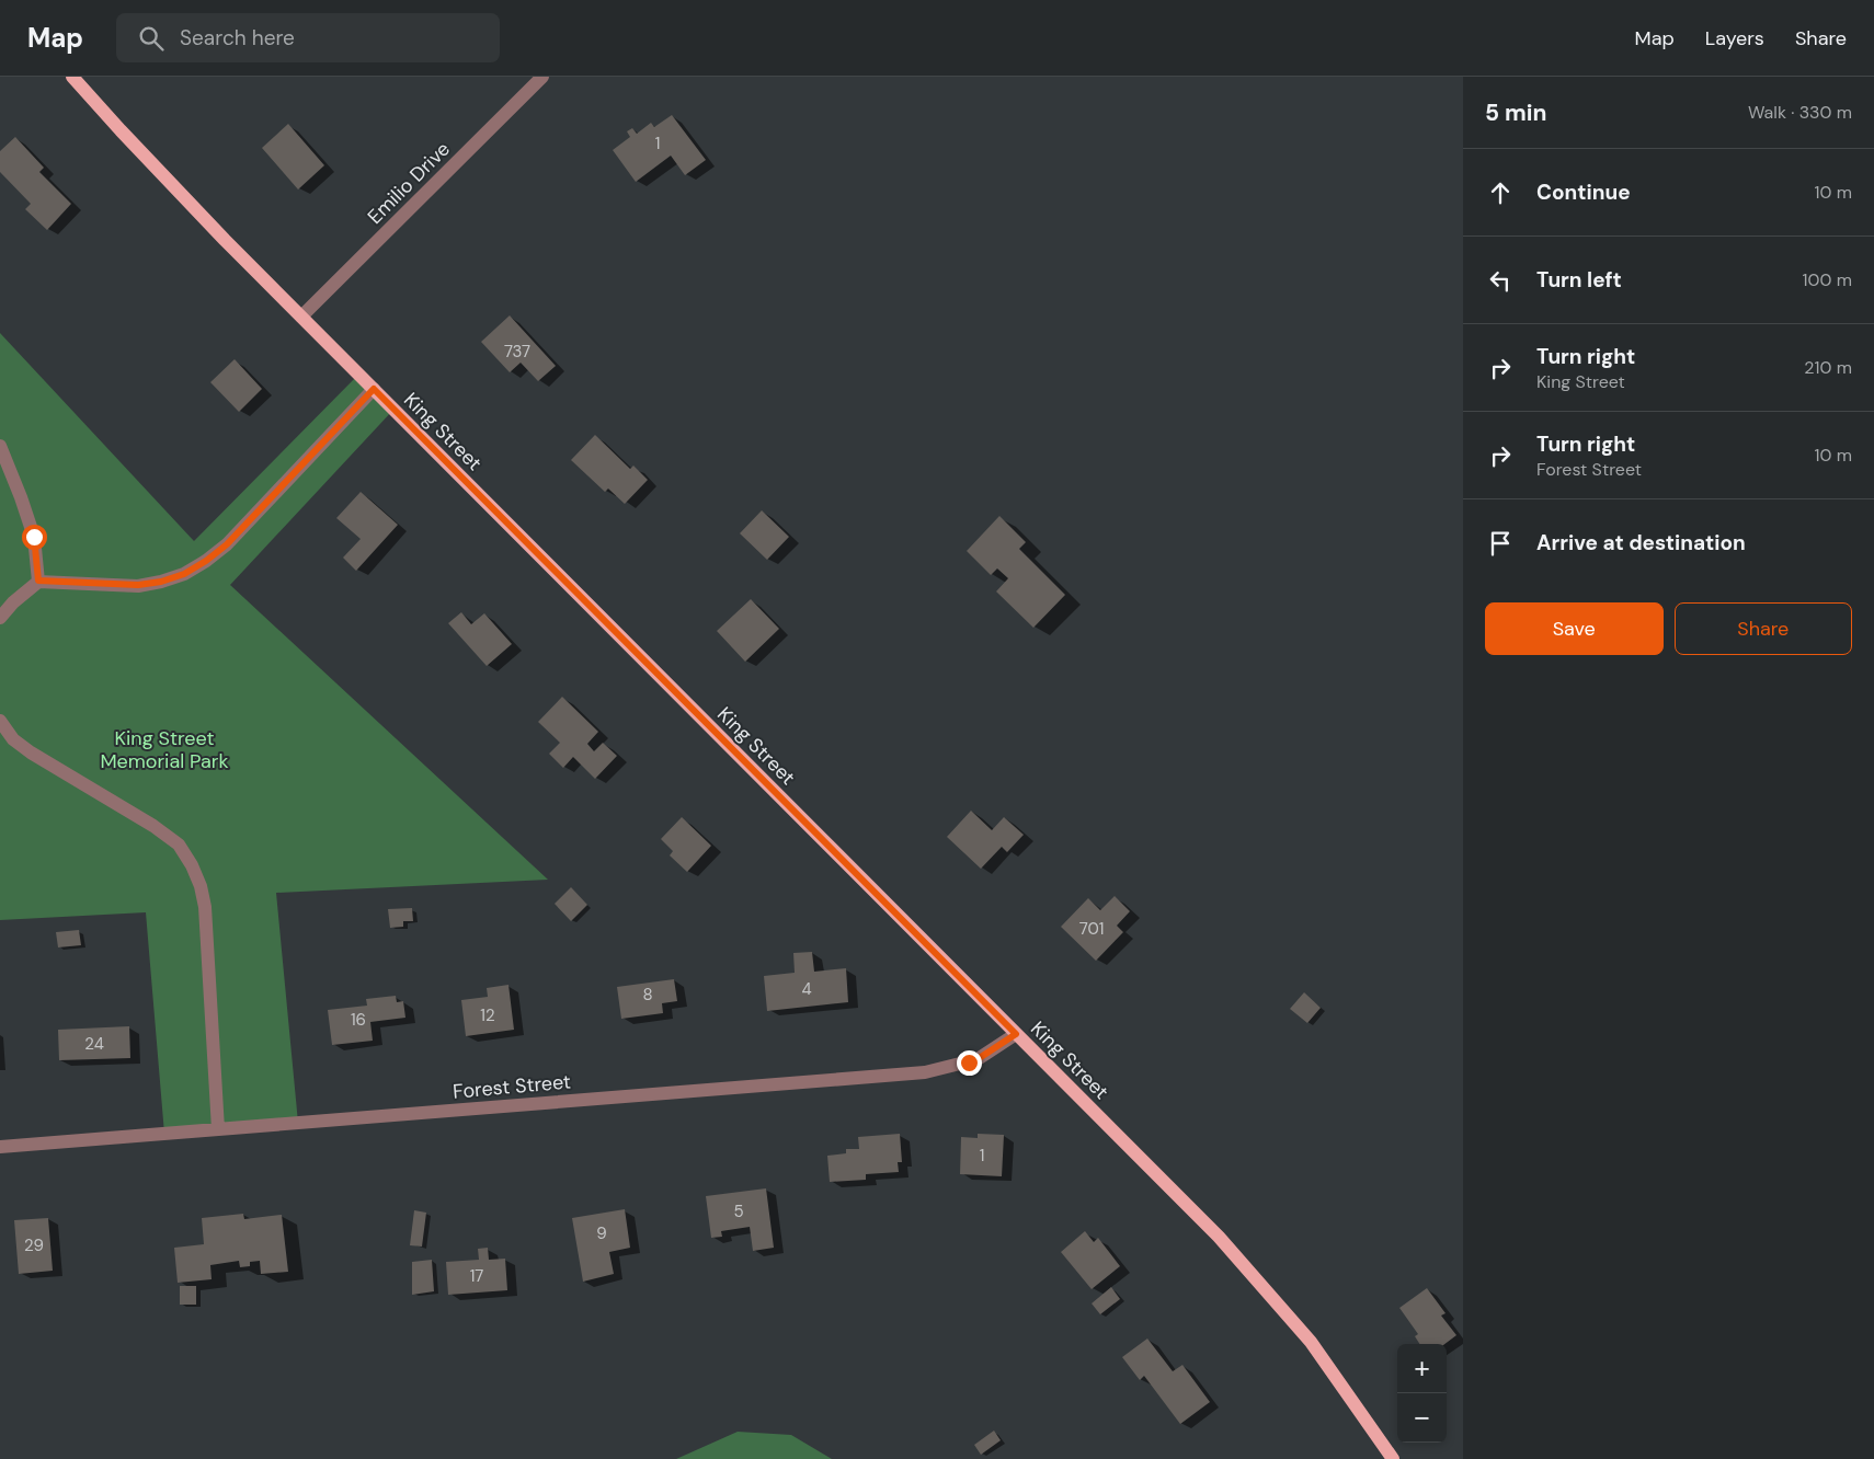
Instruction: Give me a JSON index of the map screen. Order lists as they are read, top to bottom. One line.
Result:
{"streets":{"main road":["King Street"],"street":["Emilio Drive","Forest Street"]},"crossings":[["Emilio Drive","King Street"],["King Street","Forest Street"]],"parks":["King Street Memorial Park"],"house_numbers":["1","737","701","4","8","12","16","24","1","5","9","29","17"],"page":{"header":"Map","search":"Search here","nav":["Map","Layers","Share"],"heading":["5 min","Walk · 330 m"],"list":[["Continue","10 m"],["Turn left","100 m"],["Turn right","King Street","210 m"],["Turn right","Forest Street","10 m"],"Arrive at destination"],"buttons":["Save","Share"],"map_buttons":["+","−"]}}
